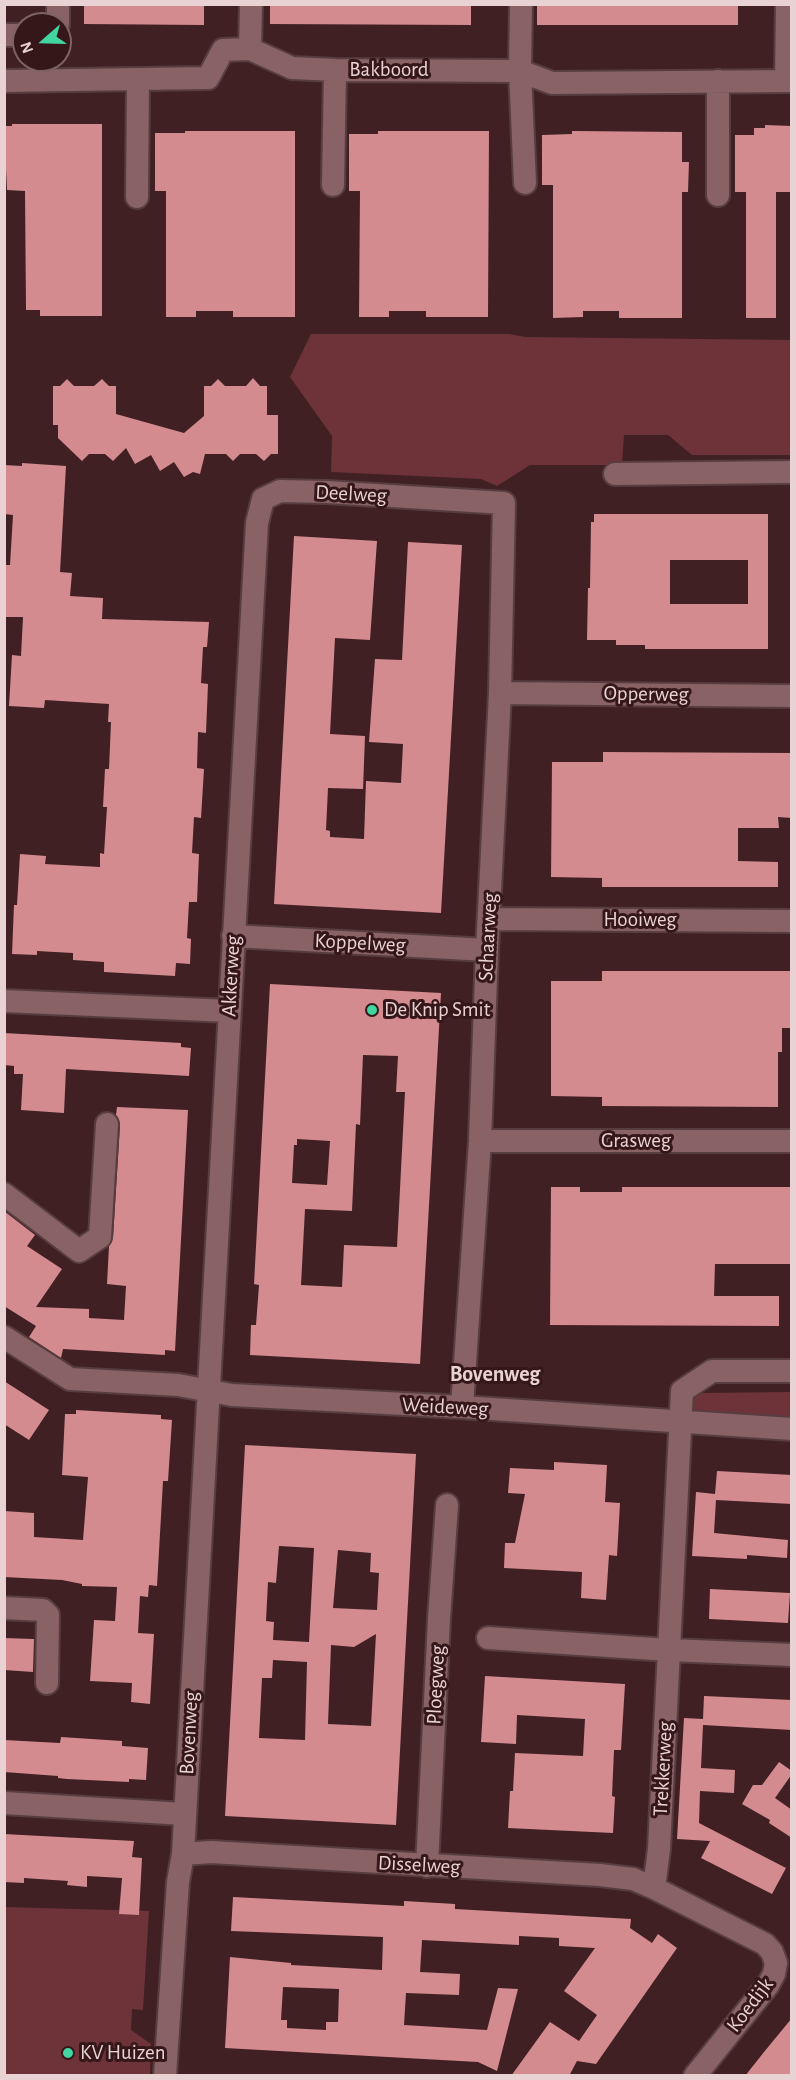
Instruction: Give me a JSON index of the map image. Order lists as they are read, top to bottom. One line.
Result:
{"streets":{"street":["Bakboord","Deelweg","Opperweg","Hooiweg","Schaarweg","Koppelweg","Akkerweg","Grasweg","Weideweg","Ploegweg","Bovenweg","Trekkerweg","Disselweg","Koedijk"]},"crossings":[["Deelweg","Schaarweg"],["Deelweg","Akkerweg"],["Opperweg","Schaarweg"],["Hooiweg","Schaarweg"],["Schaarweg","Koppelweg"],["Schaarweg","Grasweg"],["Schaarweg","Weideweg"],["Koppelweg","Akkerweg"],["Akkerweg","Weideweg"],["Akkerweg","Bovenweg"],["Weideweg","Bovenweg"],["Weideweg","Trekkerweg"],["Ploegweg","Disselweg"],["Bovenweg","Disselweg"],["Trekkerweg","Disselweg"],["Trekkerweg","Koedijk"],["Disselweg","Koedijk"]],"districts":["Bovenweg"],"places":["De Knip Smit","KV Huizen"],"north":"left"}
